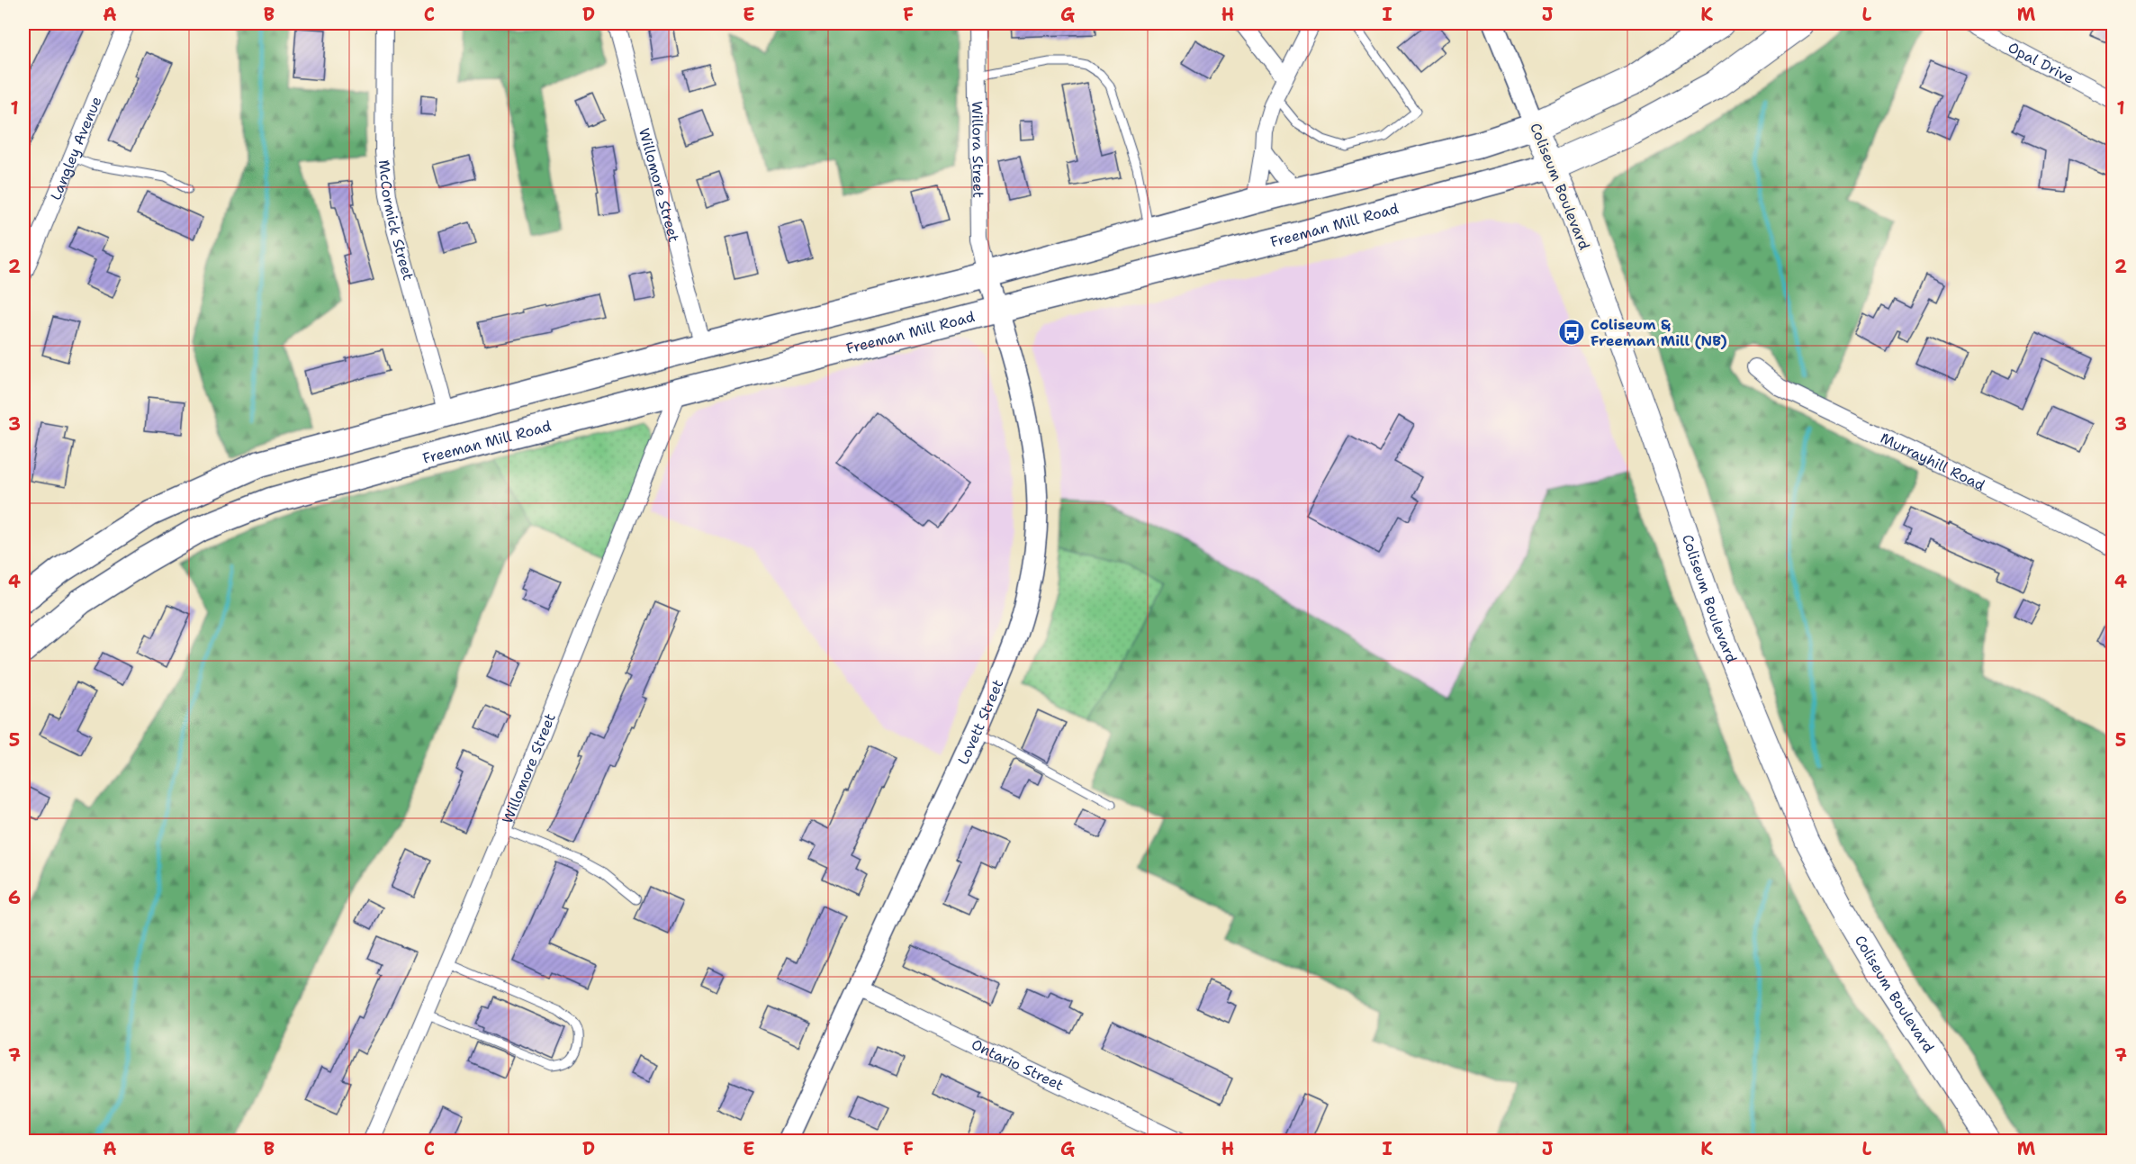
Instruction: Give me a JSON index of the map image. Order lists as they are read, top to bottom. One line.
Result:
{"streets":{"highway":["Freeman Mill Road"],"main road":["Coliseum Boulevard"],"street":["Opal Drive","Langley Avenue","Willora Street","Willomore Street","McCormick Street","Murrayhill Road","Lovett Street","Ontario Street"]},"crossings":[["Willora Street","Lovett Street"],["Willomore Street","Freeman Mill Road"],["Coliseum Boulevard","Freeman Mill Road"],["Freeman Mill Road","Lovett Street"],["Lovett Street","Ontario Street"]],"places":{"bus stop":["Coliseum & Freeman Mill (NB)"]},"grid":{"columns":["A","B","C","D","E","F","G","H","I","J","K","L","M"],"rows":["1","2","3","4","5","6","7"]}}
